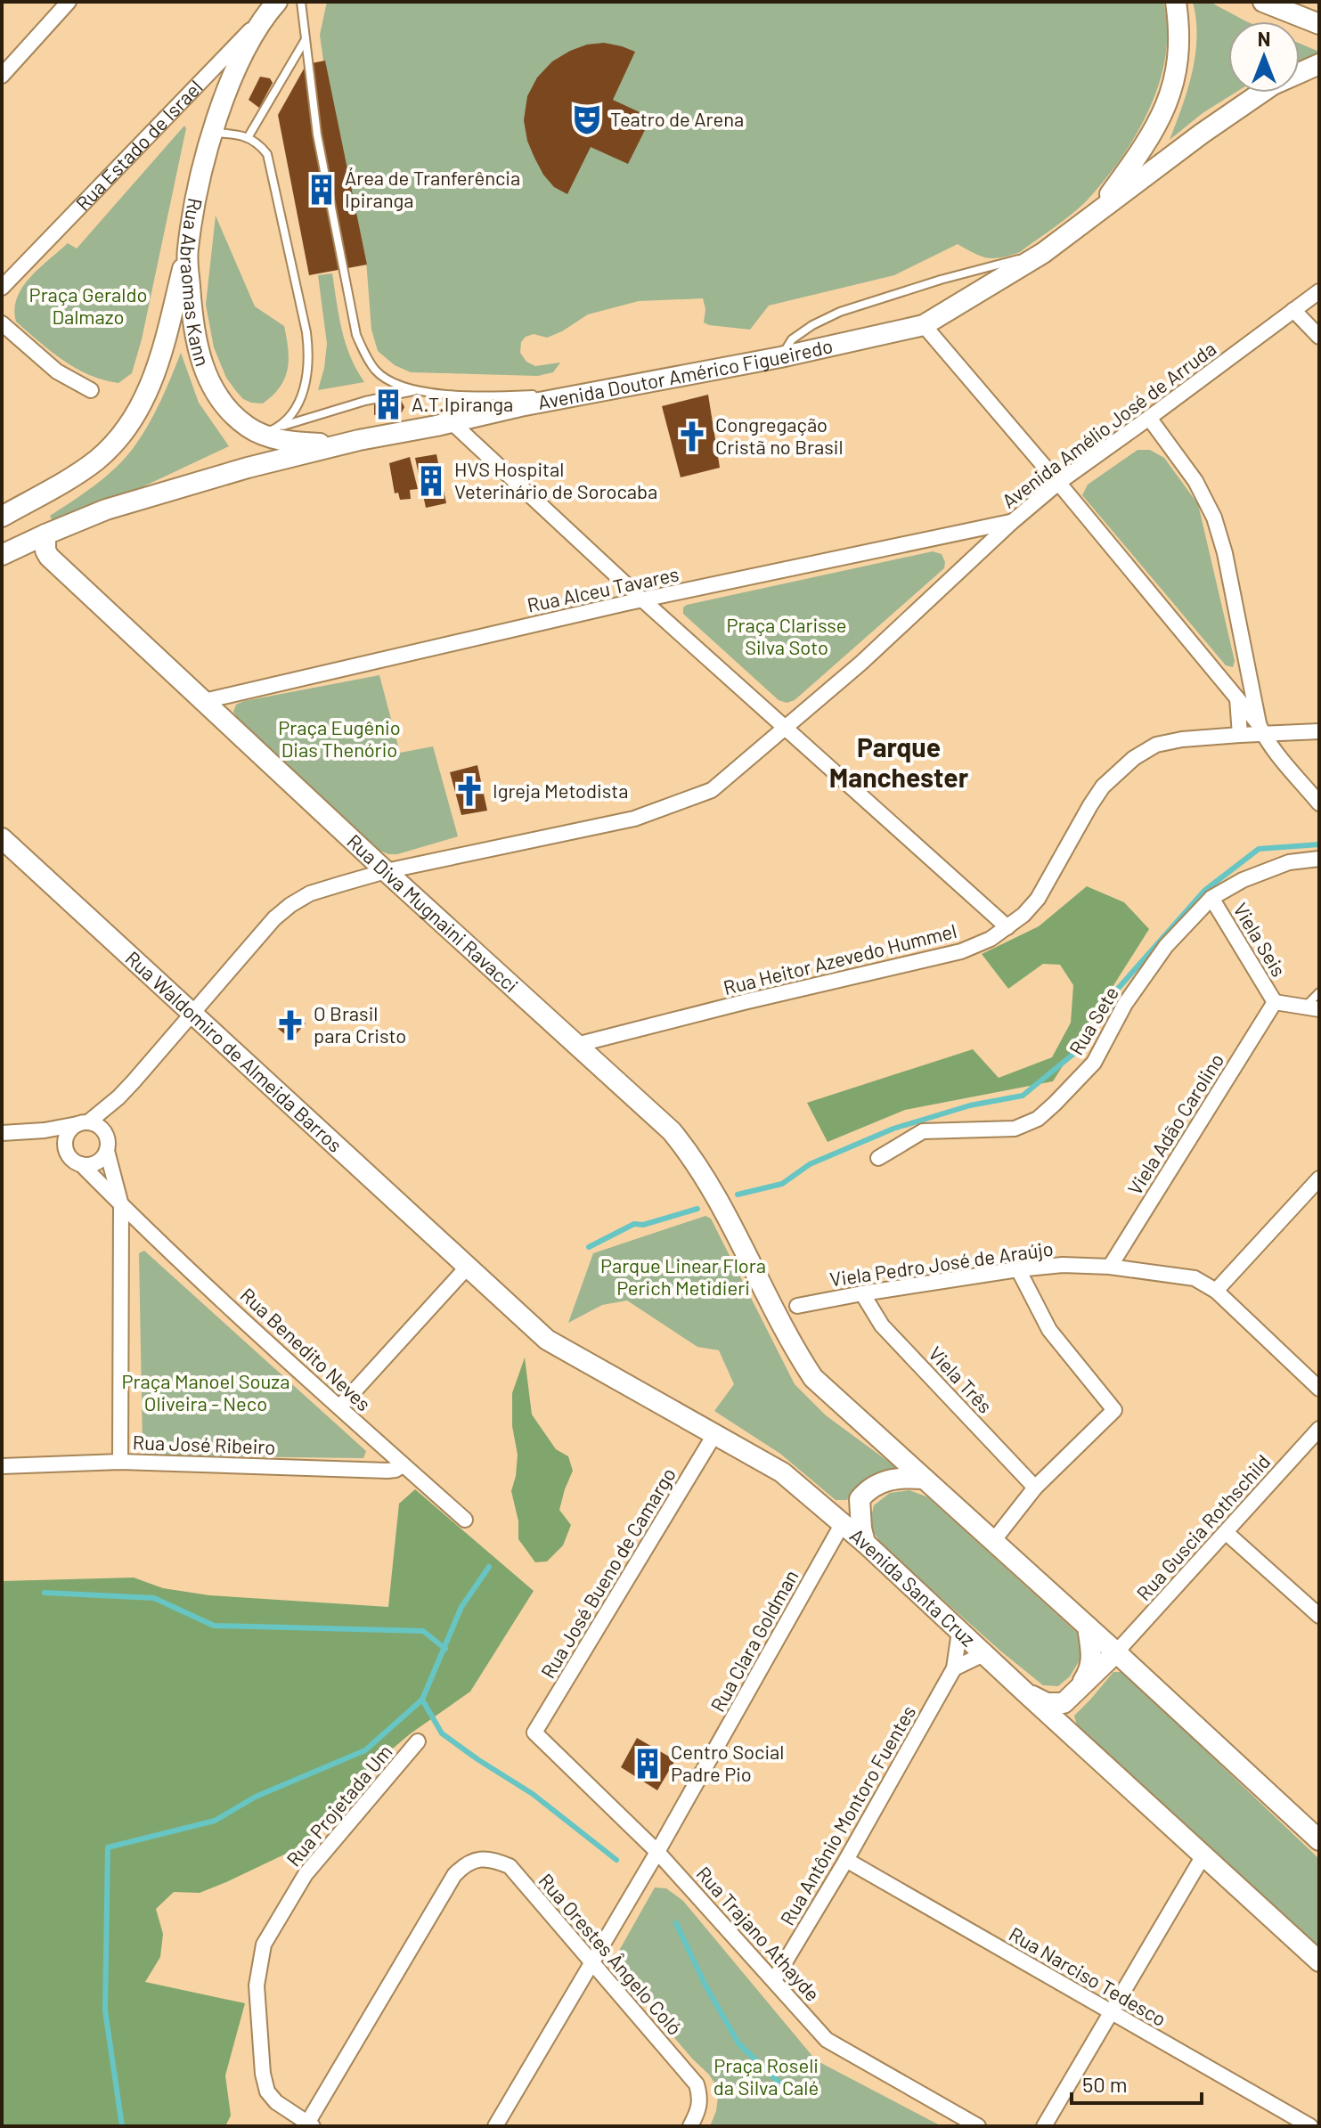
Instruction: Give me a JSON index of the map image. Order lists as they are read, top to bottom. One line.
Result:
{"streets":{"main road":["Rua Estado de Israel","Rua Abraomas Kann","Avenida Doutor Américo Figueiredo","Rua Diva Mugnaini Ravacci","Rua Waldomiro de Almeida Barros","Avenida Santa Cruz"],"street":["Avenida Amélio José de Arruda","Rua Alceu Tavares","Viela Seis","Rua Heitor Azevedo Hummel","Rua Sete","Viela Adão Carolino","Viela Pedro José de Araújo","Rua Benedito Neves","Viela Três","Rua José Ribeiro","Rua Guscia Rothschild","Rua José Bueno de Camargo","Rua Clara Goldman","Rua Projetada Um","Rua Antônio Montoro Fuentes","Rua Trajano Athayde","Rua Orestes Ângelo Coló","Rua Narciso Tedesco"]},"crossings":[["Rua Estado de Israel","Rua Abraomas Kann"],["Rua Abraomas Kann","Avenida Doutor Américo Figueiredo"],["Avenida Doutor Américo Figueiredo","Rua Diva Mugnaini Ravacci"],["Avenida Amélio José de Arruda","Rua Alceu Tavares"],["Avenida Amélio José de Arruda","Rua Diva Mugnaini Ravacci"],["Avenida Amélio José de Arruda","Rua Waldomiro de Almeida Barros"],["Avenida Amélio José de Arruda","Rua Benedito Neves"],["Rua Alceu Tavares","Rua Diva Mugnaini Ravacci"],["Rua Diva Mugnaini Ravacci","Rua Heitor Azevedo Hummel"],["Viela Seis","Rua Sete"],["Viela Seis","Viela Adão Carolino"],["Rua Waldomiro de Almeida Barros","Avenida Santa Cruz"],["Viela Adão Carolino","Viela Pedro José de Araújo"],["Viela Pedro José de Araújo","Viela Três"],["Rua Benedito Neves","Rua José Ribeiro"],["Rua José Bueno de Camargo","Avenida Santa Cruz"],["Rua José Bueno de Camargo","Rua Trajano Athayde"],["Avenida Santa Cruz","Rua Clara Goldman"],["Avenida Santa Cruz","Rua Antônio Montoro Fuentes"],["Rua Clara Goldman","Rua Trajano Athayde"],["Rua Clara Goldman","Rua Orestes Ângelo Coló"],["Rua Projetada Um","Rua Orestes Ângelo Coló"],["Rua Antônio Montoro Fuentes","Rua Trajano Athayde"],["Rua Antônio Montoro Fuentes","Rua Narciso Tedesco"]],"districts":["Parque Manchester"],"parks":["Praça Geraldo Dalmazo","Praça Clarisse Silva Soto","Praça Eugênio Dias Thenório","Parque Linear Flora Perich Metidieri","Praça Manoel Souza Oliveira - Neco","Praça Roseli da Silva Calé"],"places":{"theatre":["Teatro de Arena"],"building":["Área de Tranferência Ipiranga","A.T.Ipiranga","HVS Hospital Veterinário de Sorocaba","Centro Social Padre Pio"],"church":["Congregação Cristã no Brasil","Igreja Metodista","O Brasil para Cristo"]},"scale_bar":"50 m","north":"top"}
